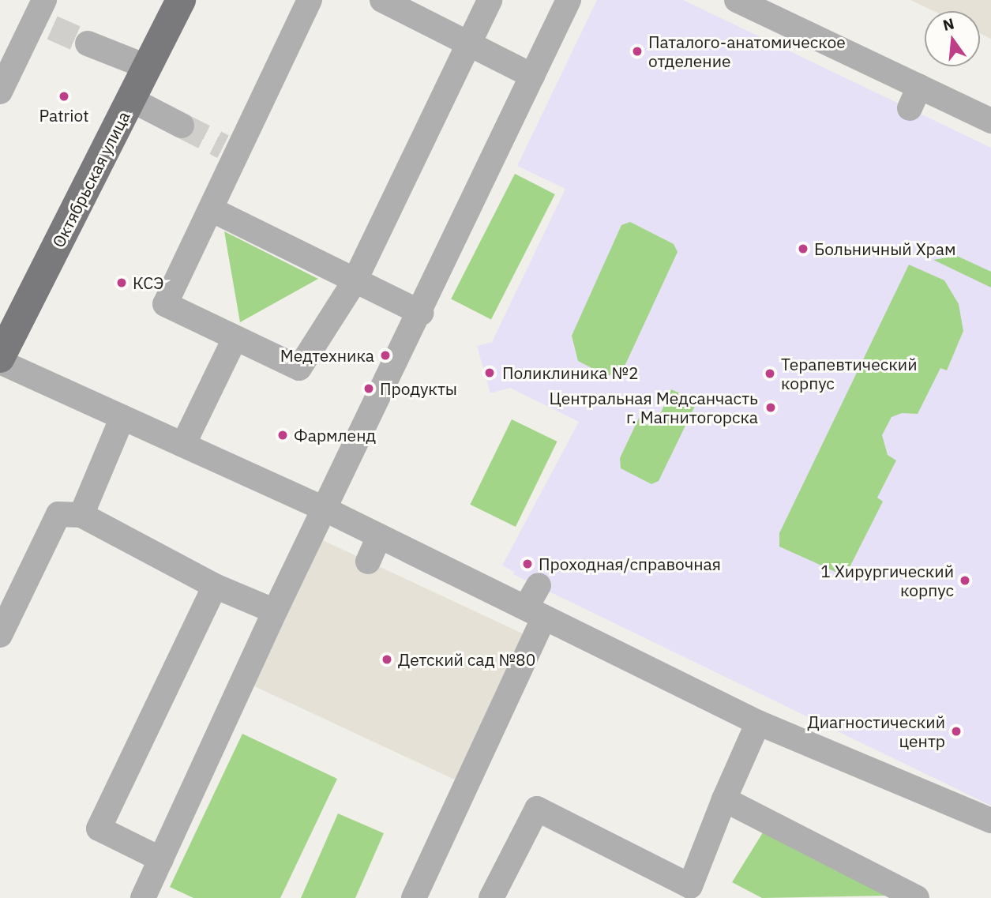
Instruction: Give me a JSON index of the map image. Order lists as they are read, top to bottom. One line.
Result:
{"streets":{"main road":["Октябрьская улица"]},"places":["Паталого-анатомическое отделение","Patriot","Больничный Храм","КСЭ","Медтехника","Поликлиника №2","Терапевтический корпус","Продукты","Центральная Медсанчасть г. Магнитогорска","Фармленд","Проходная/справочная","1 Хирургический корпус","Детский сад №80","Диагностический центр"],"north":"top"}
